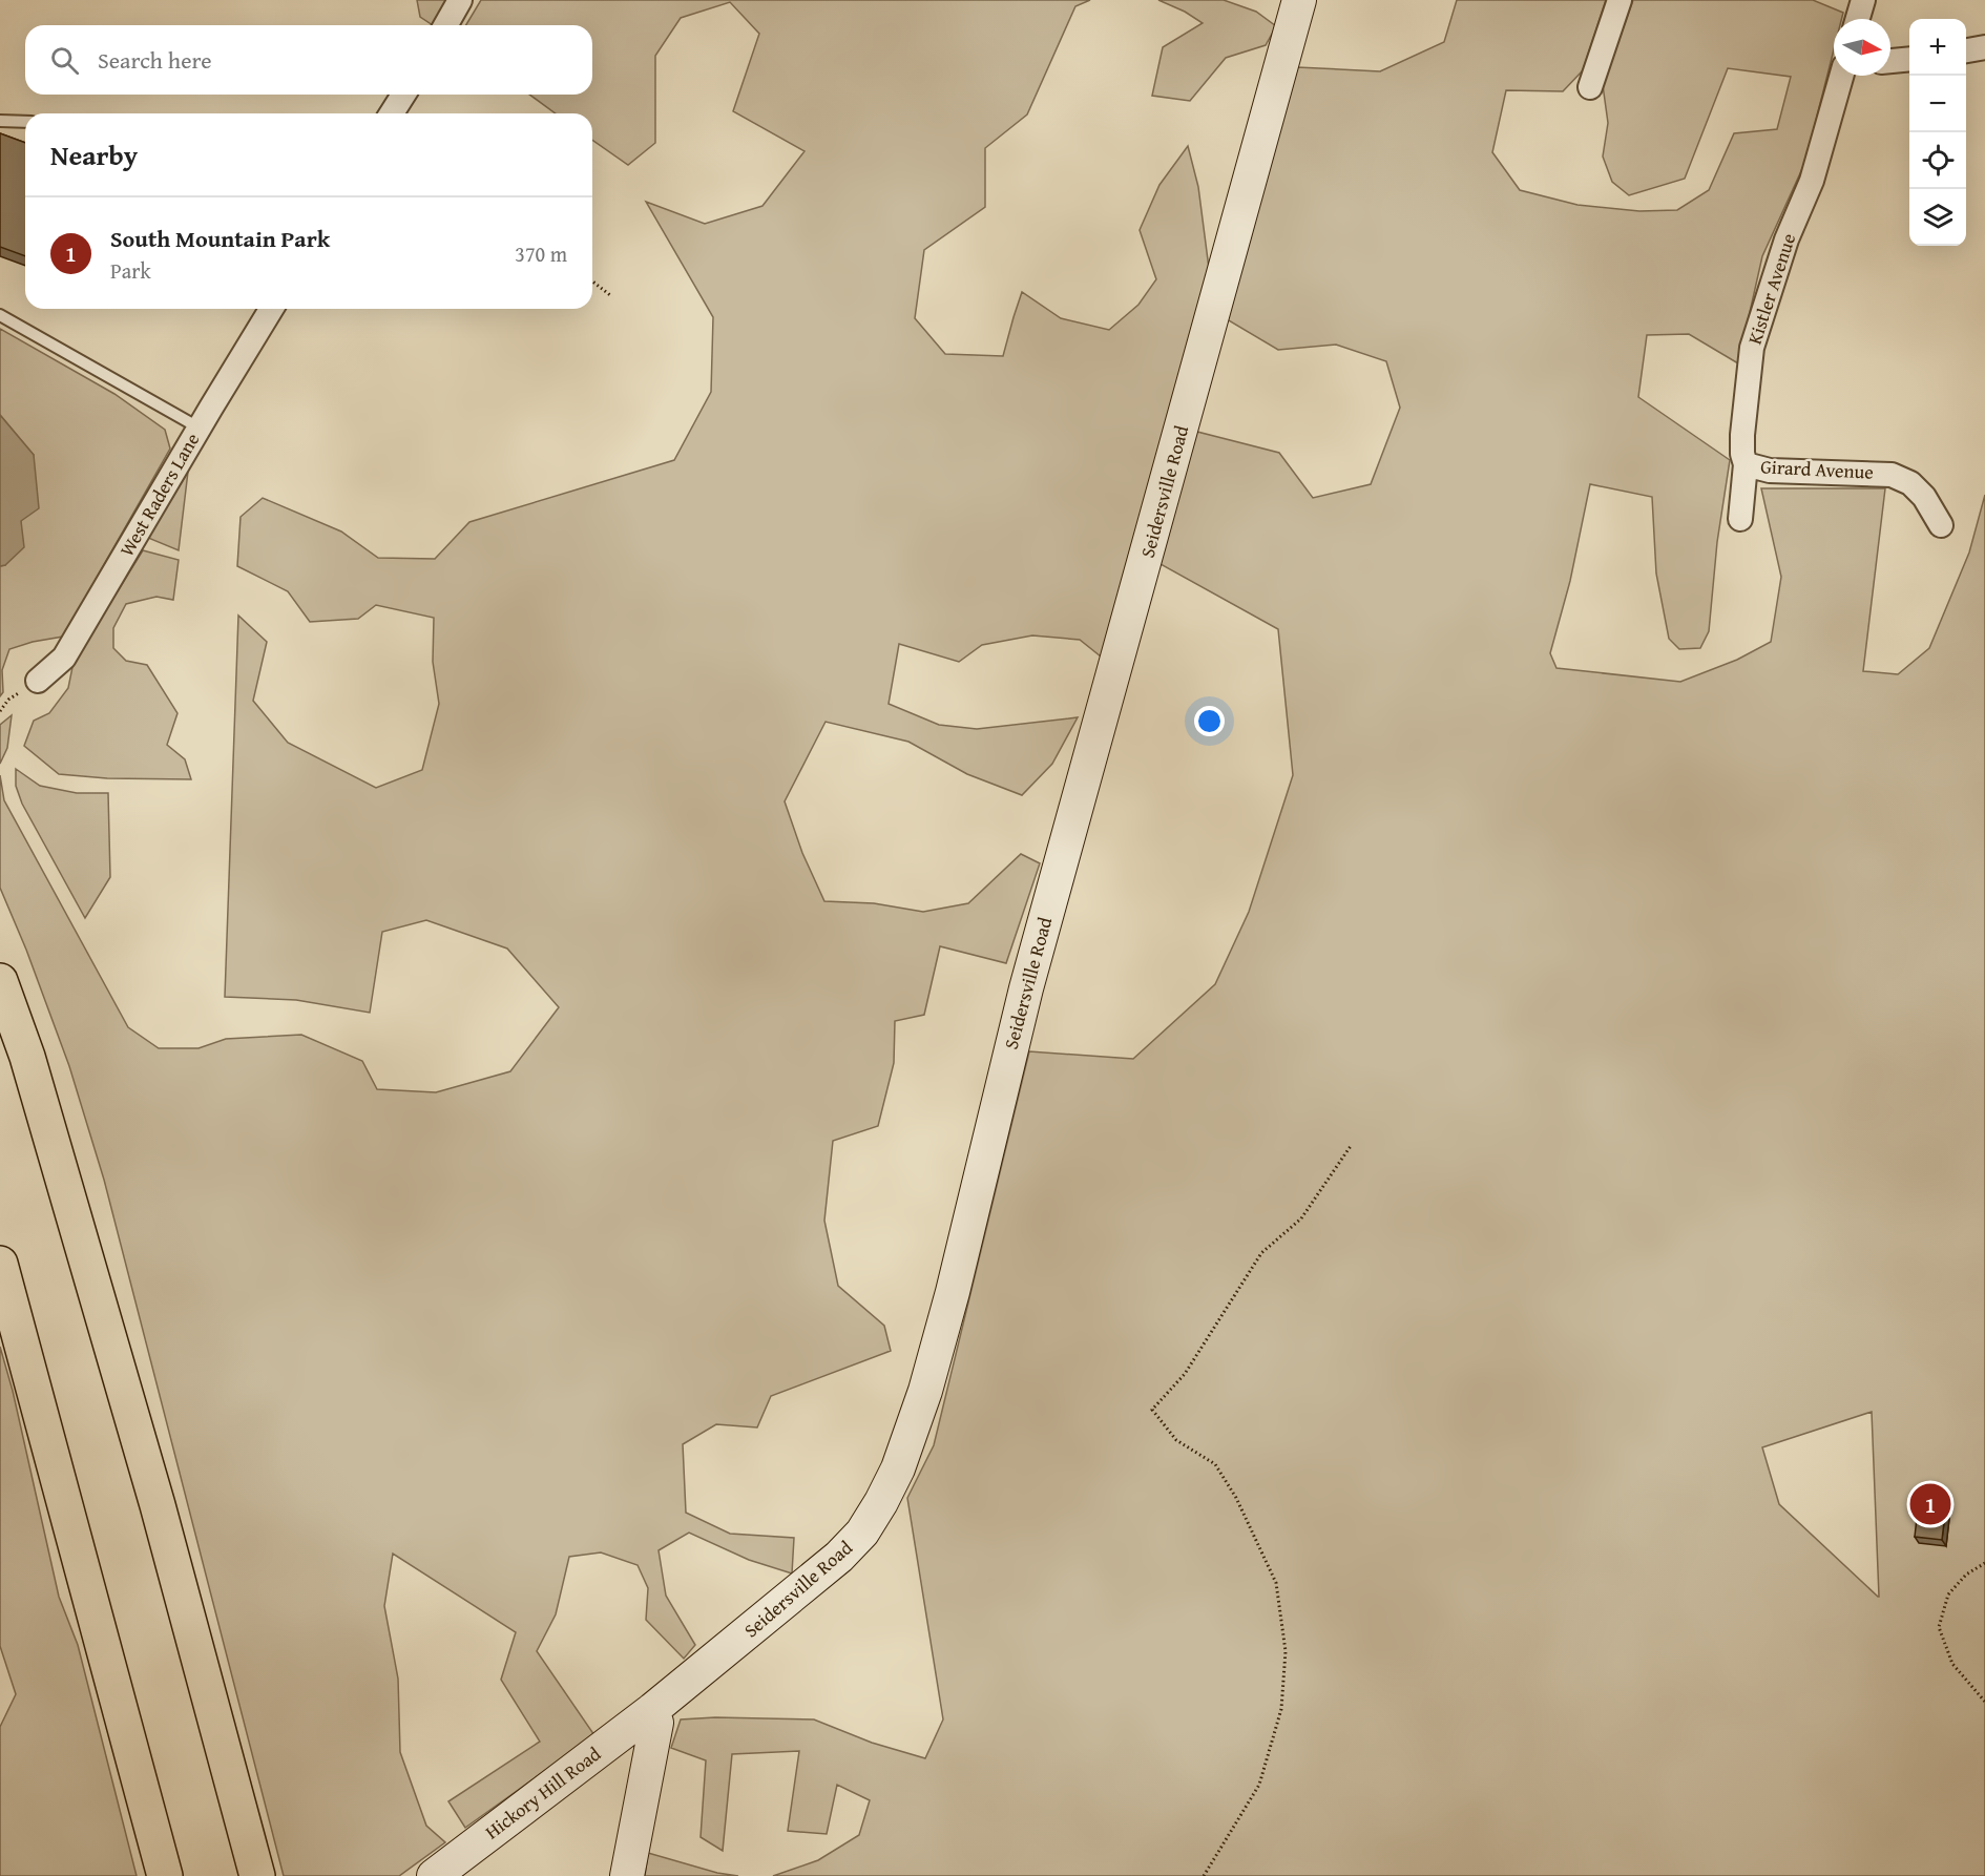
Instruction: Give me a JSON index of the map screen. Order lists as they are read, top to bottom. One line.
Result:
{"streets":{"street":["Kistler Avenue","Girard Avenue","Seidersville Road","West Raders Lane","Hickory Hill Road"]},"crossings":[["Kistler Avenue","Girard Avenue"],["Seidersville Road","Hickory Hill Road"]],"north":"right","page":{"map_buttons":["+","−"],"search":"Search here","heading":"Nearby","list":[{"mark":"1","name":"South Mountain Park","note":"Park","value":"370 m"}],"pins":"1"}}
